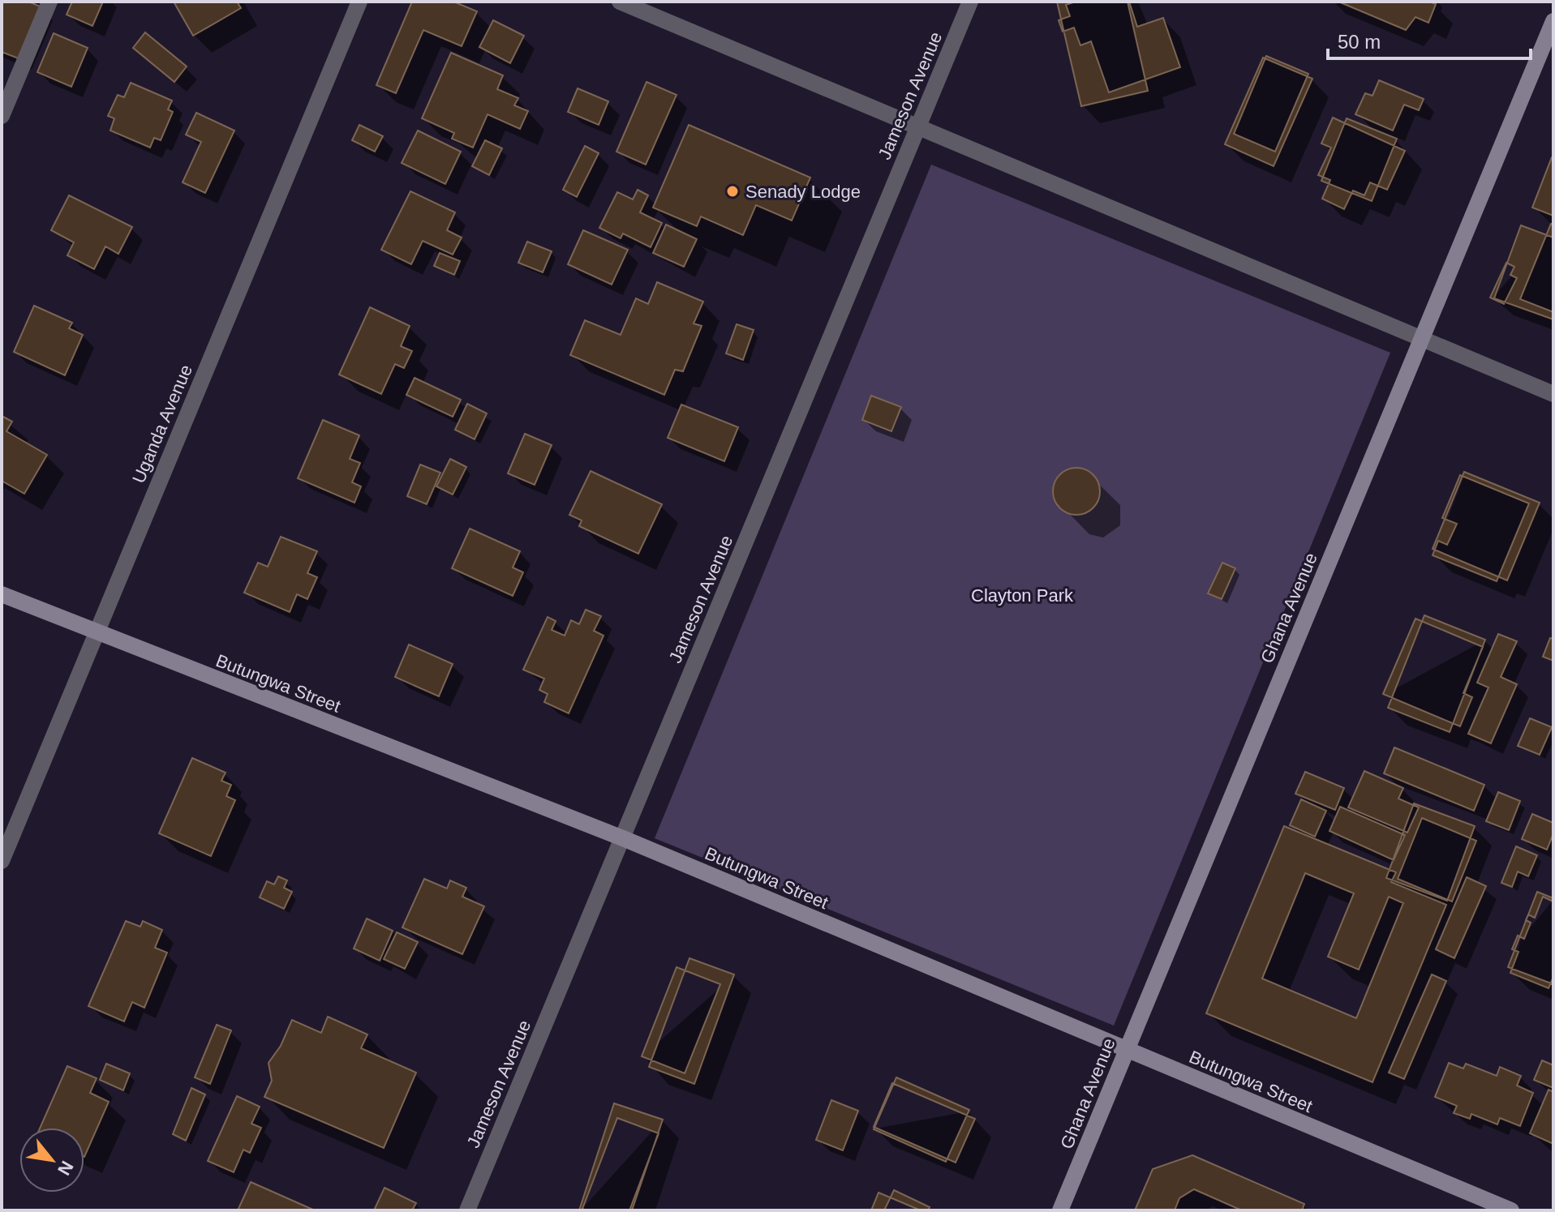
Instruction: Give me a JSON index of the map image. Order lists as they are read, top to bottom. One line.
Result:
{"streets":{"main road":["Ghana Avenue","Butungwa Street"],"street":["Jameson Avenue","Uganda Avenue"]},"crossings":[["Jameson Avenue","Butungwa Street"],["Uganda Avenue","Butungwa Street"],["Ghana Avenue","Butungwa Street"]],"parks":["Clayton Park"],"places":["Senady Lodge"],"scale_bar":"50 m","north":"bottom right"}
